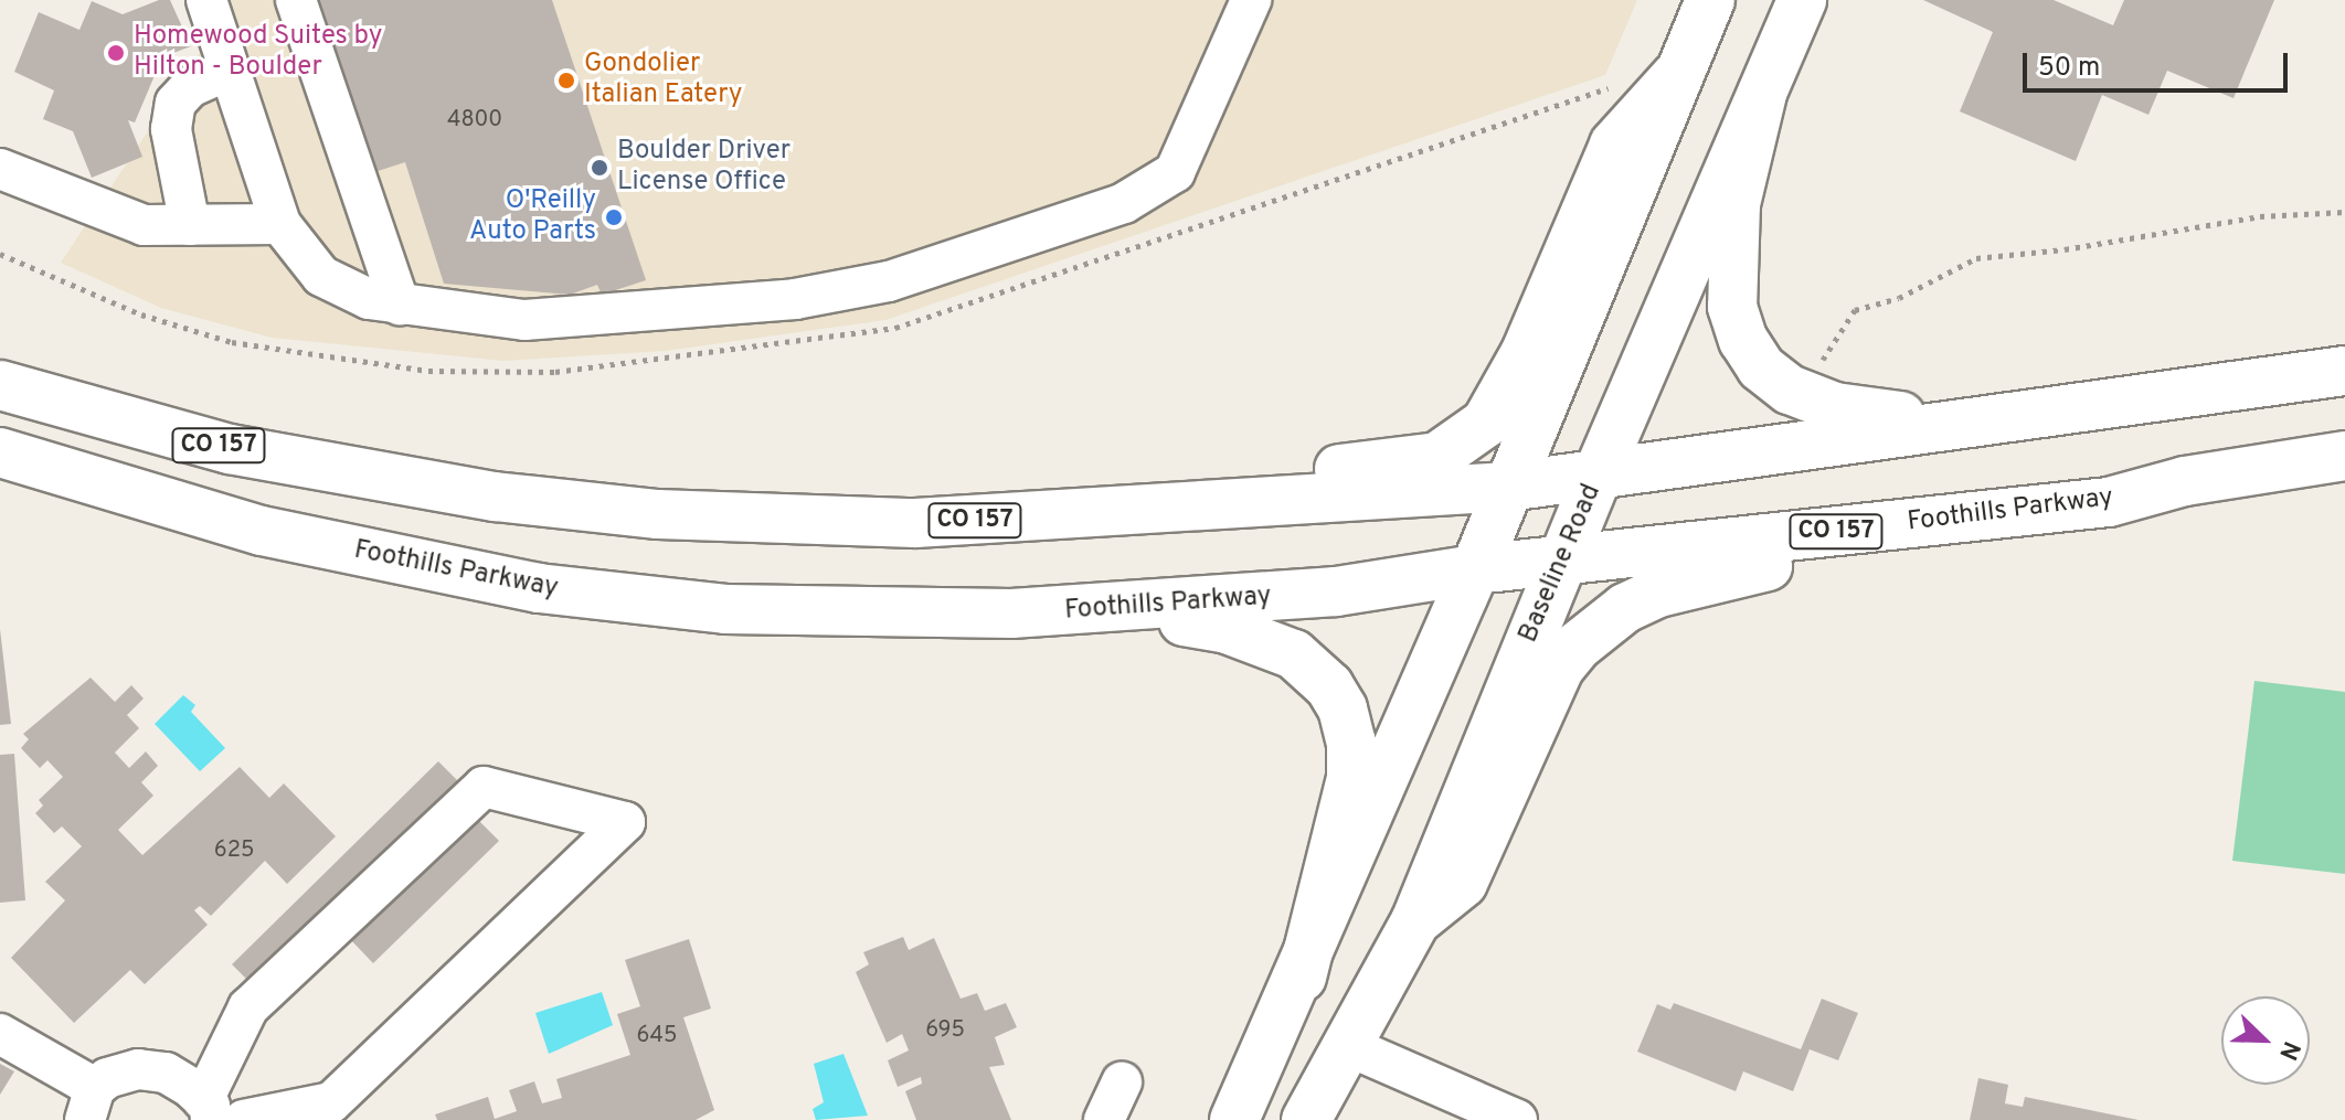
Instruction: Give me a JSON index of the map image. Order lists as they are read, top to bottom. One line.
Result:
{"streets":{"main road":["CO 157","Foothills Parkway","Baseline Road"]},"crossings":[["CO 157","Baseline Road"],["Foothills Parkway","Baseline Road"]],"places":["Homewood Suites by Hilton - Boulder","Gondolier Italian Eatery","Boulder Driver License Office","O'Reilly Auto Parts"],"house_numbers":["4800","625","695","645"],"scale_bar":"50 m","north":"bottom right"}
